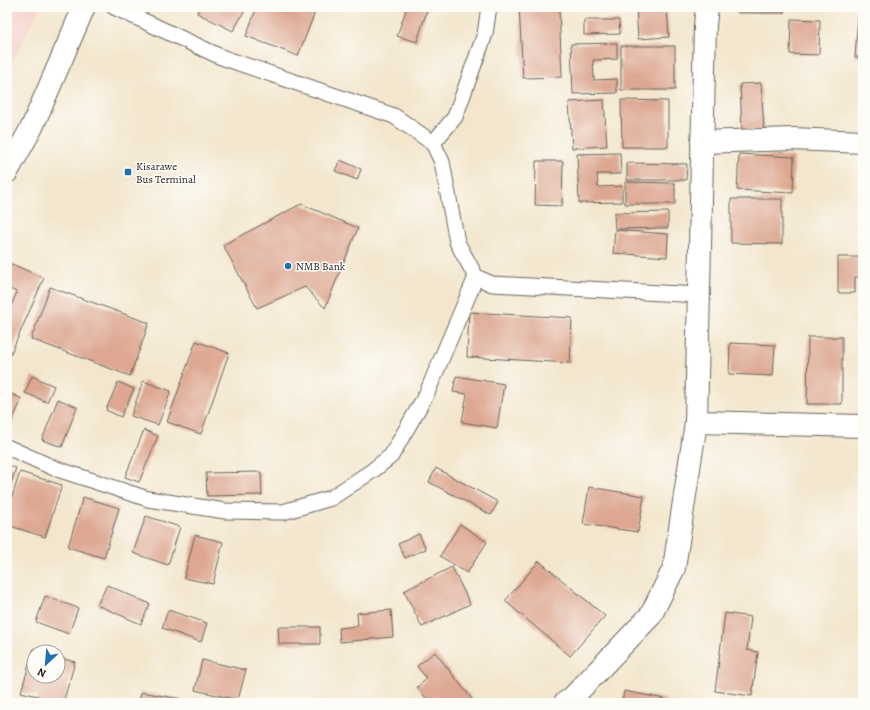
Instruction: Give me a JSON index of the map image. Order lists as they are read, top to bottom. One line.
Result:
{"places":{"transit":["Kisarawe Bus Terminal"],"other":["NMB Bank"]},"north":"bottom left"}
